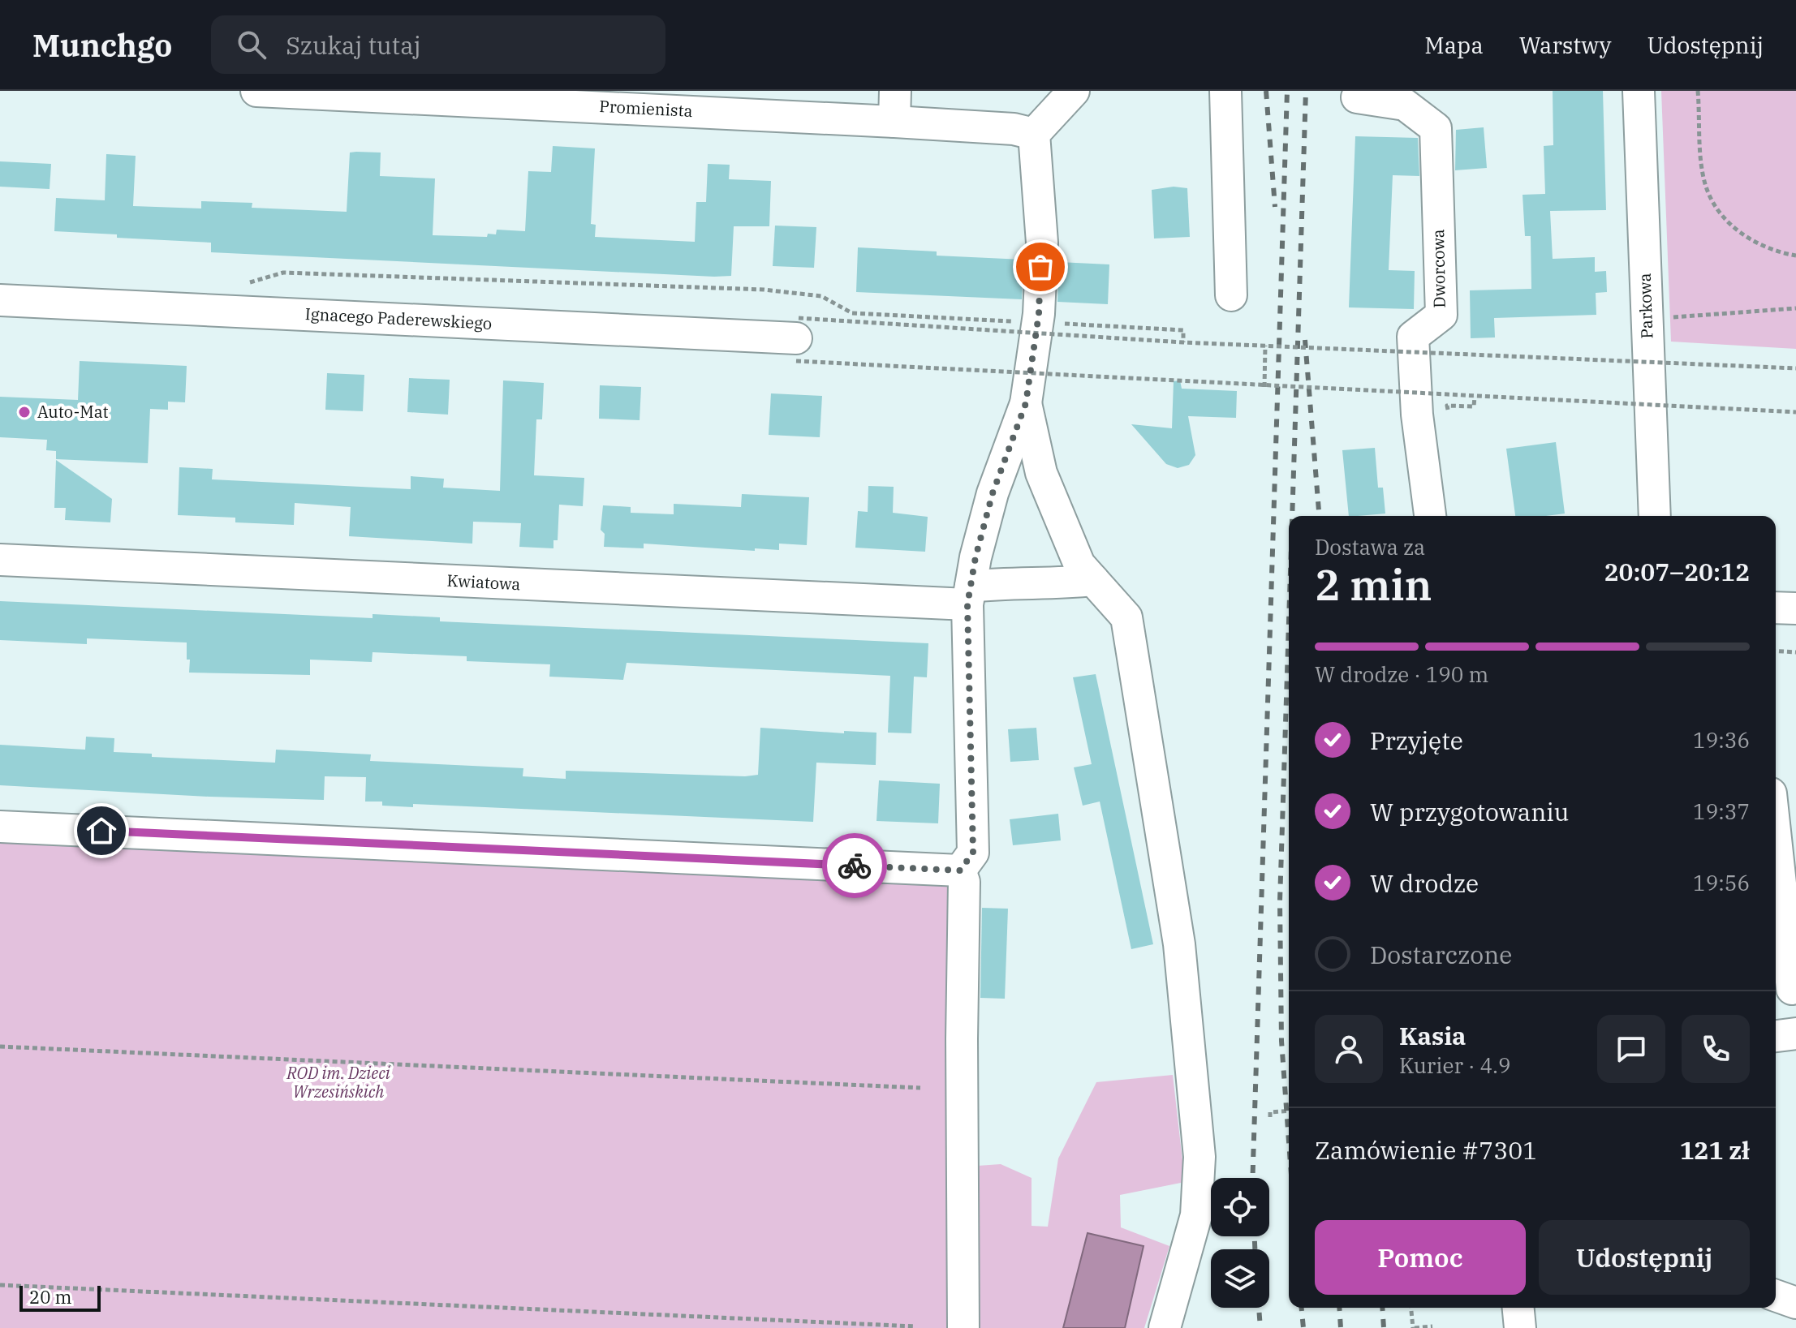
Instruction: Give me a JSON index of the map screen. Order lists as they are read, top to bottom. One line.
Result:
{"streets":{"street":["Promienista","Dworcowa","Parkowa","Ignacego Paderewskiego","Kwiatowa"]},"parks":["ROD im. Dzieci Wrzesińskich"],"places":["Auto-Mat"],"scale_bar":"20 m","page":{"header":"Munchgo","search":"Szukaj tutaj","nav":["Mapa","Warstwy","Udostępnij"],"heading":["2 min","Dostawa za","20:07–20:12"],"panel":["Kasia","Kurier · 4.9","Zamówienie #7301","121 zł"],"bar":"W drodze · 190 m","list":[["Przyjęte","19:36"],["W przygotowaniu","19:37"],["W drodze","19:56"],"Dostarczone"],"buttons":["Pomoc","Udostępnij"],"scale":"20 m"}}
